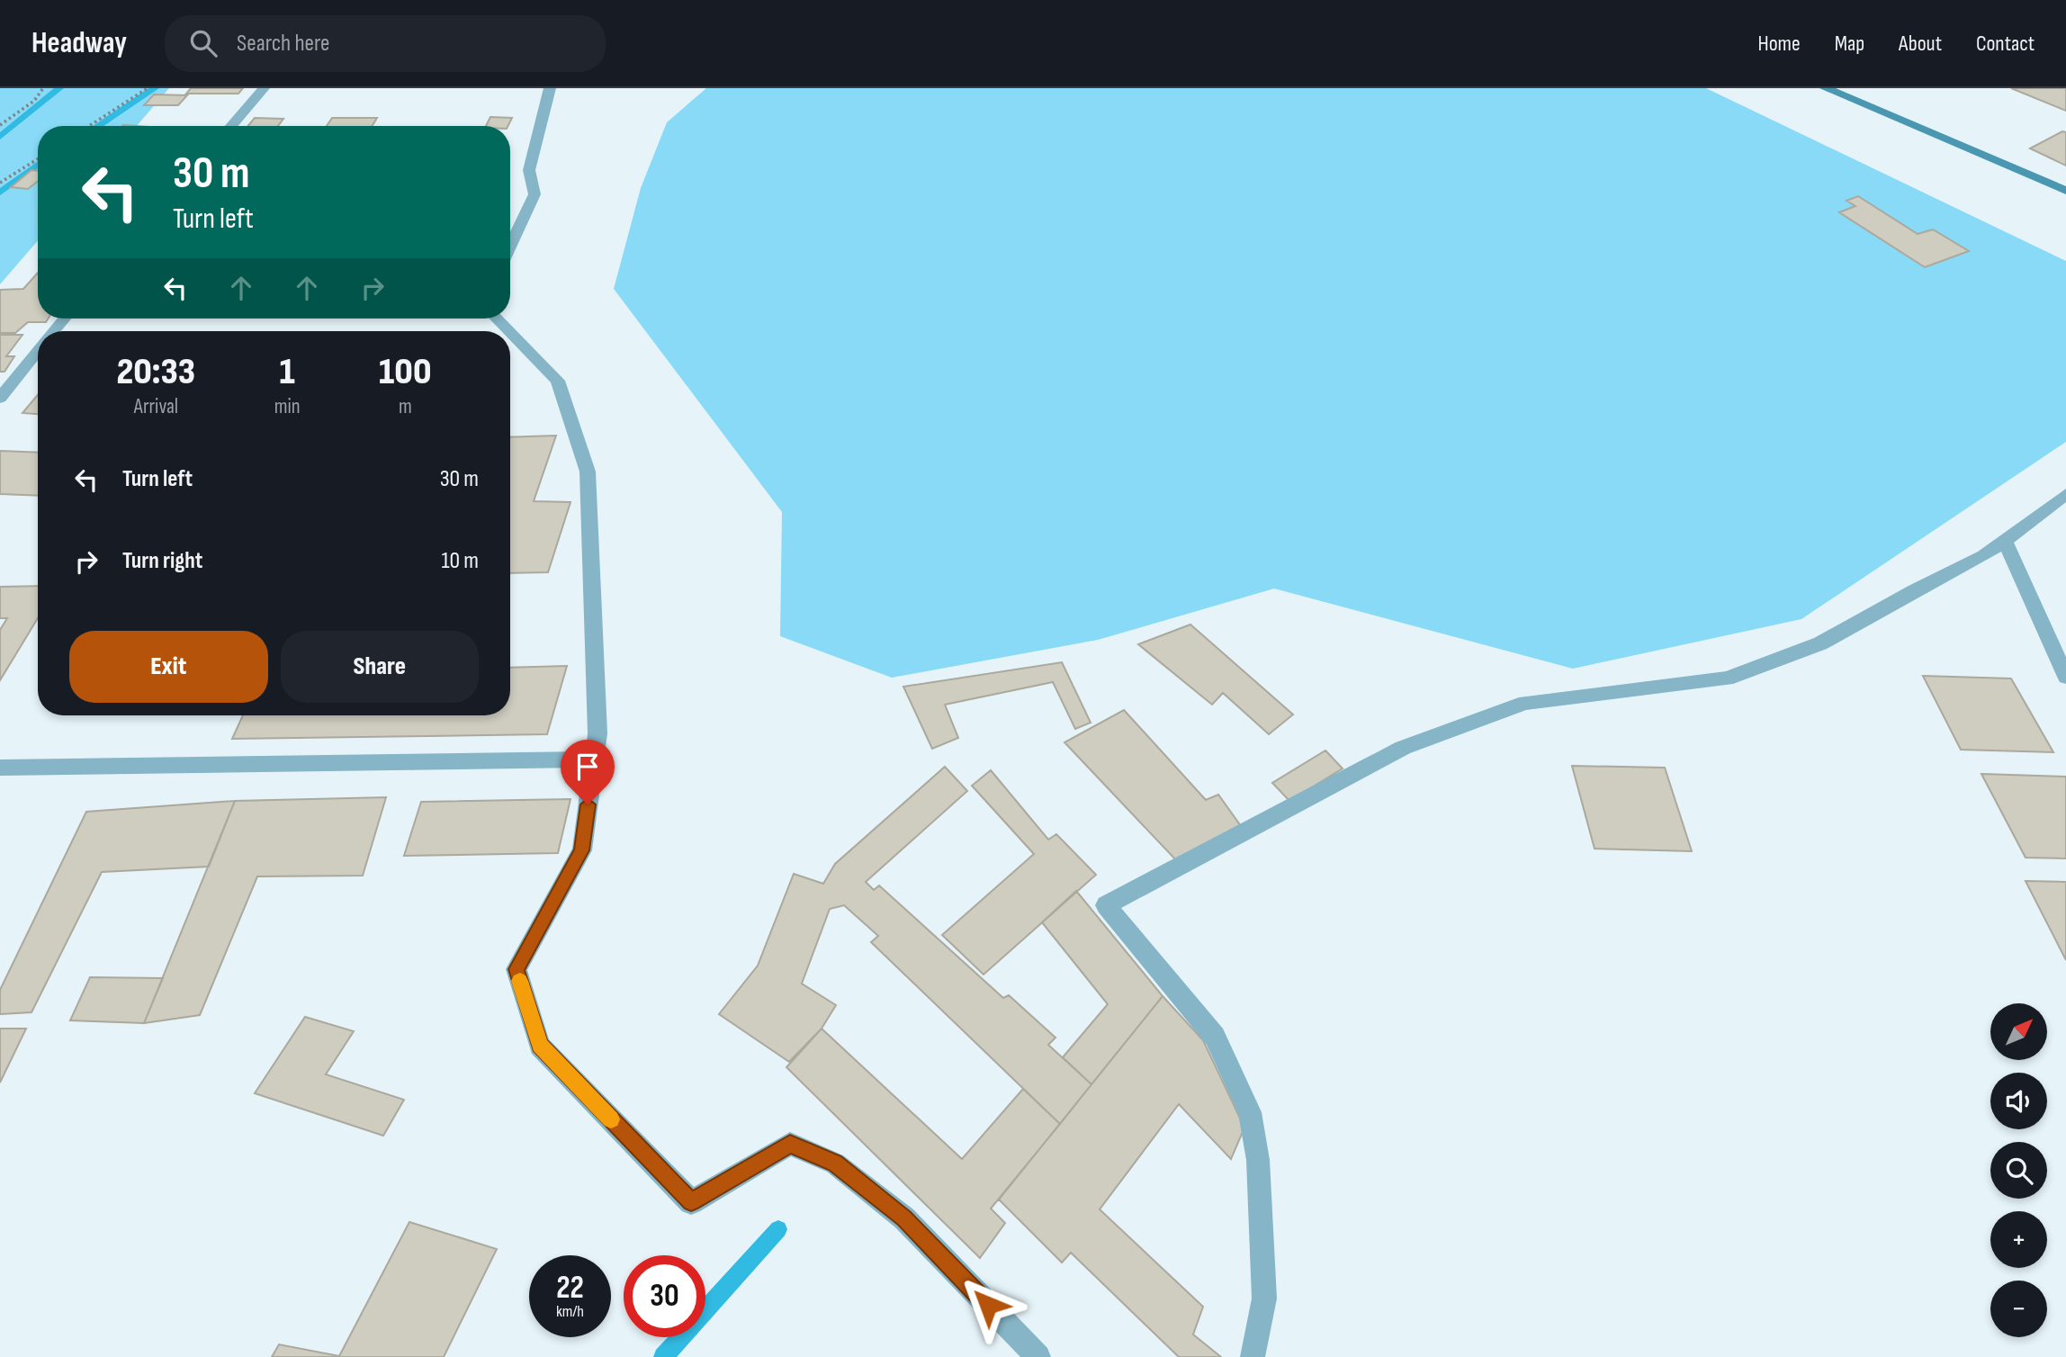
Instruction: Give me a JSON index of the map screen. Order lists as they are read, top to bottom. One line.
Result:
{"north":"top right","page":{"header":"Headway","search":"Search here","nav":["Home","Map","About","Contact"],"turn":["30 m","Turn left"],"eta":["20:33","Arrival","1","min","100","m"],"list":[{"name":"Turn left","value":"30 m"},{"name":"Turn right","value":"10 m"}],"buttons":["Exit","Share"],"map_buttons":["+","−"],"speed":"22 km/h","limit":"30"}}
